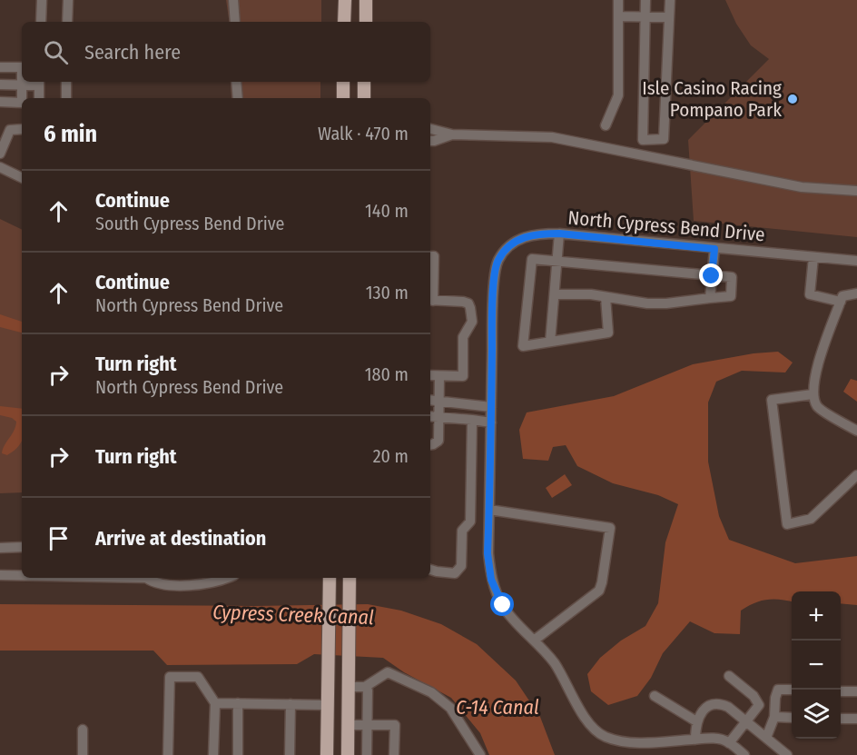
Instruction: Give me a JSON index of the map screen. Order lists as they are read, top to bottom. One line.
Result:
{"streets":{"street":["North Cypress Bend Drive"]},"water":["Cypress Creek Canal","C-14 Canal"],"places":["Isle Casino Racing Pompano Park"],"page":{"search":"Search here","heading":["6 min","Walk · 470 m"],"list":[["Continue","South Cypress Bend Drive","140 m"],["Continue","North Cypress Bend Drive","130 m"],["Turn right","North Cypress Bend Drive","180 m"],["Turn right","20 m"],"Arrive at destination"],"map_buttons":["+","−"]}}
